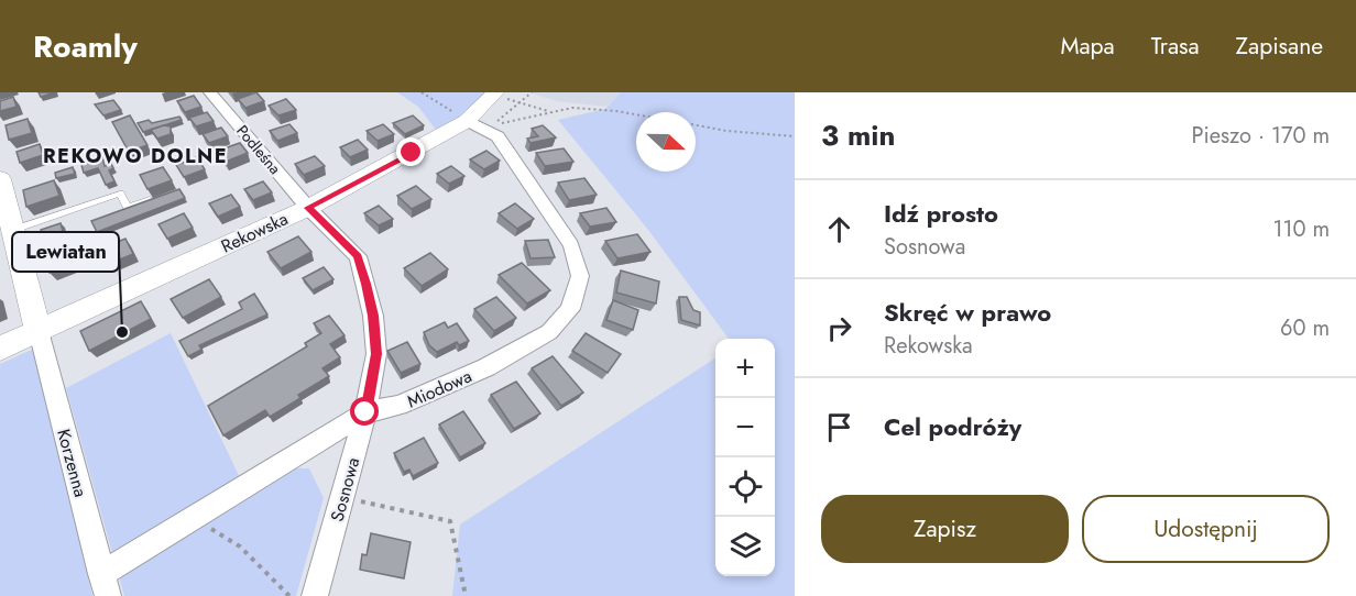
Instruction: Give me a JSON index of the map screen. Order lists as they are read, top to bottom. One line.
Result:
{"streets":{"street":["Podleśna","Rekowska","Miodowa","Korzenna","Sosnowa"]},"crossings":[["Podleśna","Rekowska"],["Podleśna","Sosnowa"],["Rekowska","Miodowa"],["Rekowska","Korzenna"],["Rekowska","Sosnowa"],["Miodowa","Korzenna"],["Miodowa","Sosnowa"]],"districts":["REKOWO DOLNE"],"places":["Lewiatan"],"north":"right","page":{"header":"Roamly","nav":["Mapa","Trasa","Zapisane"],"heading":["3 min","Pieszo · 170 m"],"list":[["Idź prosto","Sosnowa","110 m"],["Skręć w prawo","Rekowska","60 m"],"Cel podróży"],"map_buttons":["+","−"],"buttons":["Zapisz","Udostępnij"]}}
